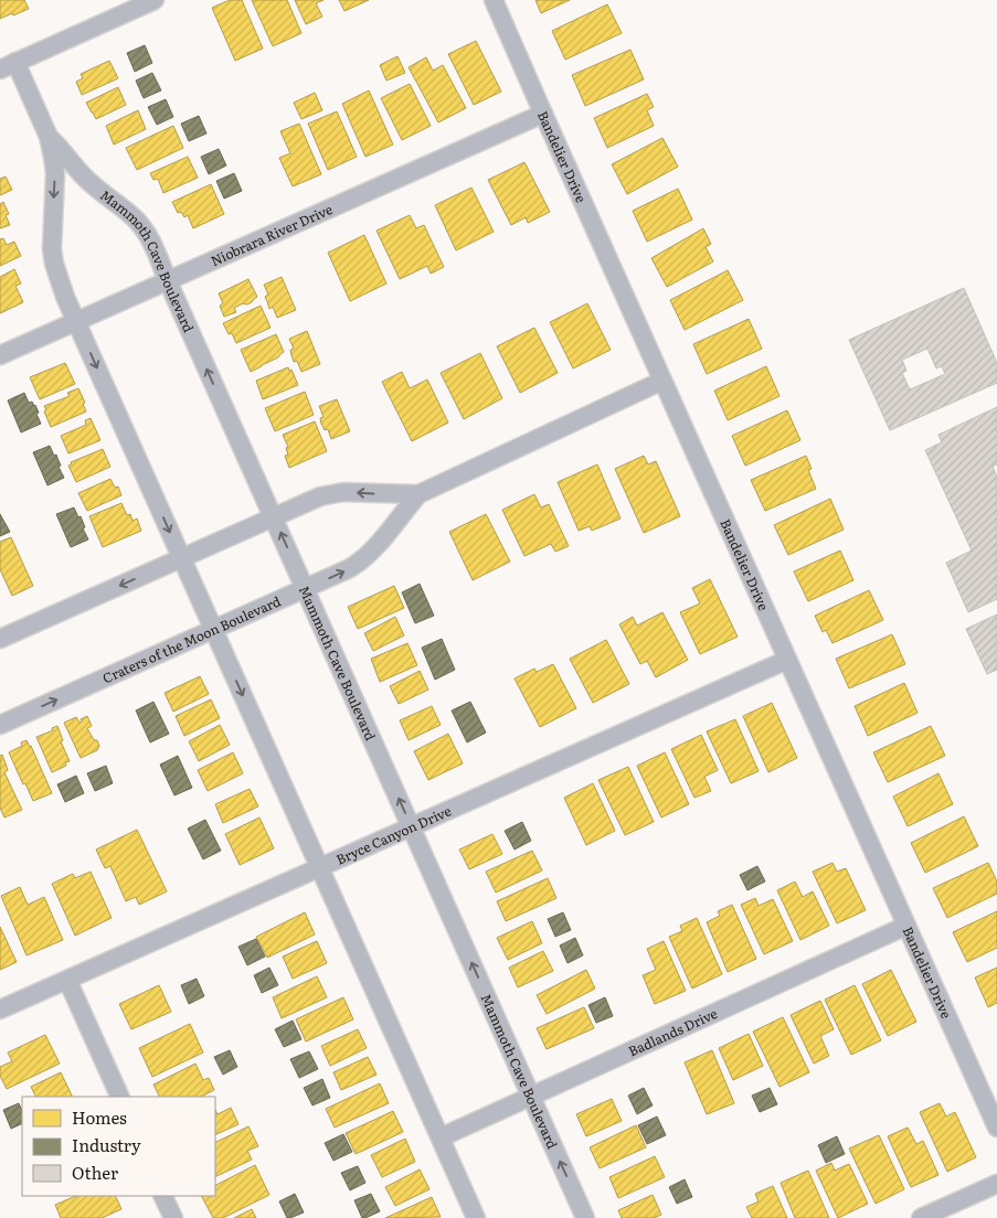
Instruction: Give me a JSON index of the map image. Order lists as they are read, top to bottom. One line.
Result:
{"streets":{"street":["Bandelier Drive","Niobrara River Drive","Mammoth Cave Boulevard","Craters of the Moon Boulevard","Bryce Canyon Drive","Badlands Drive"]},"crossings":[["Bandelier Drive","Niobrara River Drive"],["Bandelier Drive","Craters of the Moon Boulevard"],["Bandelier Drive","Bryce Canyon Drive"],["Bandelier Drive","Badlands Drive"],["Niobrara River Drive","Mammoth Cave Boulevard"],["Mammoth Cave Boulevard","Craters of the Moon Boulevard"],["Mammoth Cave Boulevard","Bryce Canyon Drive"],["Mammoth Cave Boulevard","Badlands Drive"]],"legend":["Homes","Industry","Other"]}
